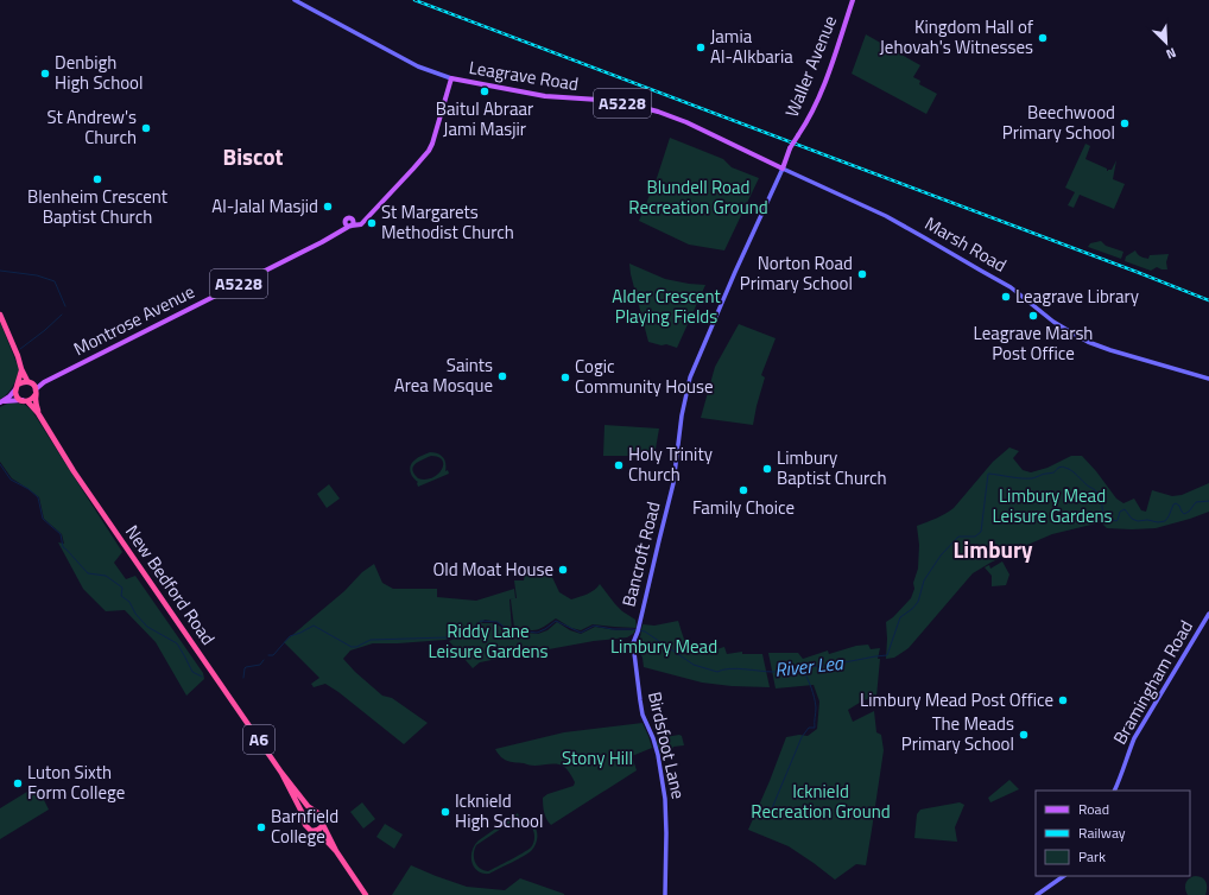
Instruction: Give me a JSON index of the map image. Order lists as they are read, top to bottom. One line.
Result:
{"streets":{"highway":["New Bedford Road","A6"],"main road":["Waller Avenue","Leagrave Road","A5228","Montrose Avenue"],"street":["Marsh Road","Bancroft Road","Bramingham Road","Birdsfoot Lane"]},"crossings":[["Waller Avenue","Leagrave Road"],["Waller Avenue","Marsh Road"],["Waller Avenue","Bancroft Road"],["Leagrave Road","Marsh Road"],["Leagrave Road","Bancroft Road"],["Marsh Road","Bancroft Road"],["Montrose Avenue","New Bedford Road"],["Bancroft Road","Birdsfoot Lane"],["New Bedford Road","A6"]],"districts":["Biscot","Limbury"],"water":["River Lea"],"parks":["Blundell Road Recreation Ground","Alder Crescent Playing Fields","Limbury Mead Leisure Gardens","Riddy Lane Leisure Gardens","Limbury Mead","Stony Hill","Icknield Recreation Ground"],"places":["Kingdom Hall of Jehovah's Witnesses","Jamia Al-Alkbaria","Denbigh High School","Baitul Abraar Jami Masjir","Beechwood Primary School","St Andrew's Church","Blenheim Crescent Baptist Church","Al-Jalal Masjid","St Margarets Methodist Church","Norton Road Primary School","Leagrave Library","Leagrave Marsh Post Office","Saints Area Mosque","Cogic Community House","Holy Trinity Church","Limbury Baptist Church","Family Choice","Old Moat House","Limbury Mead Post Office","The Meads Primary School","Luton Sixth Form College","Icknield High School","Barnfield College"],"legend":["Road","Railway","Park"],"north":"bottom right"}
